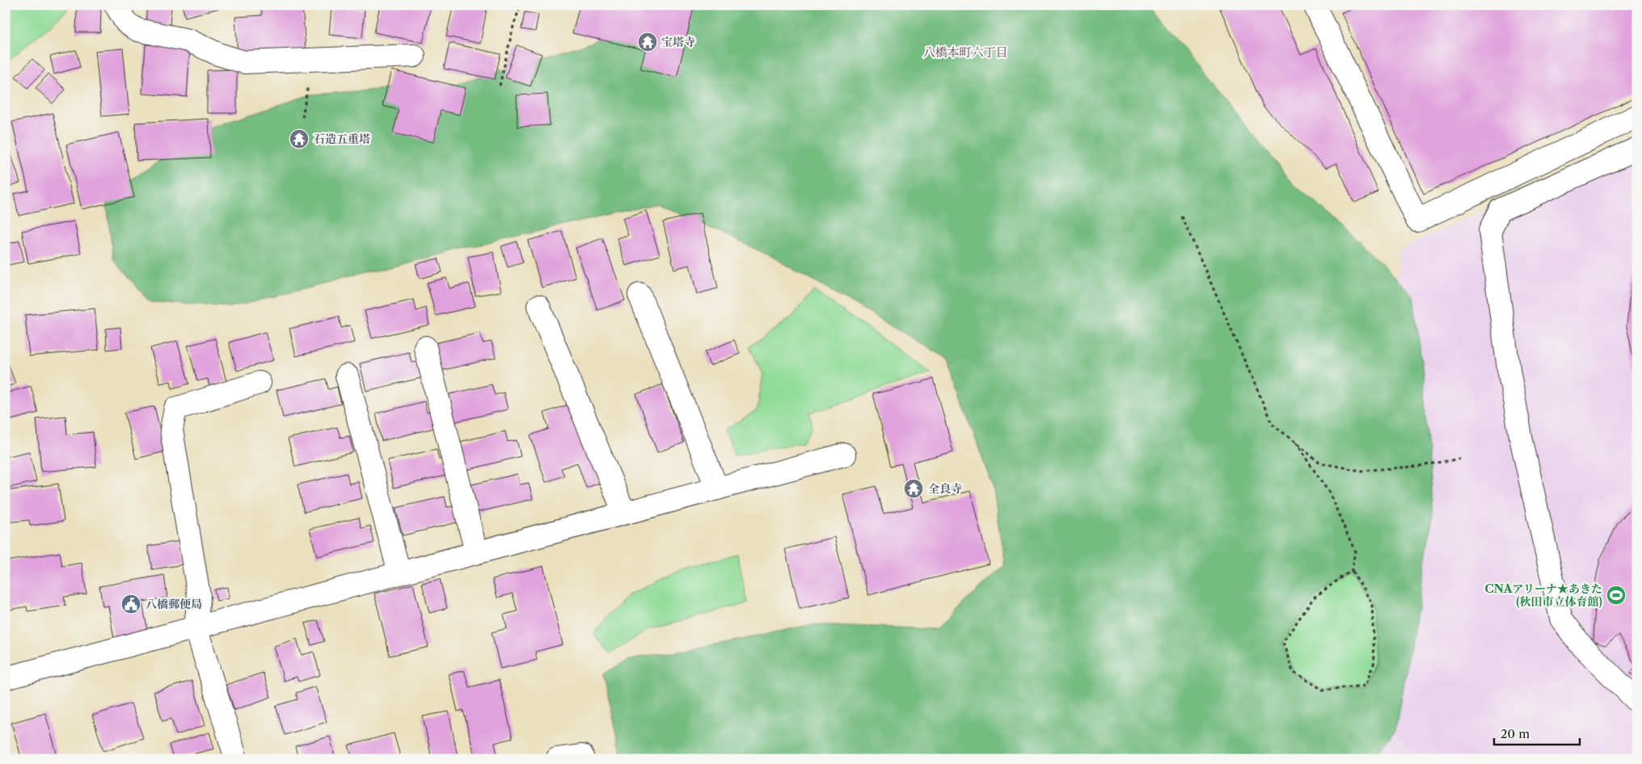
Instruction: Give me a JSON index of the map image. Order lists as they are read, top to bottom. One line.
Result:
{"districts":["八橋本町六丁目"],"places":{"temple":["宝塔寺","石造五重塔","全良寺"],"sports":["CNAアリーナ★あきた (秋田市立体育館)"],"public building":["八橋郵便局"]},"scale_bar":"20 m"}
